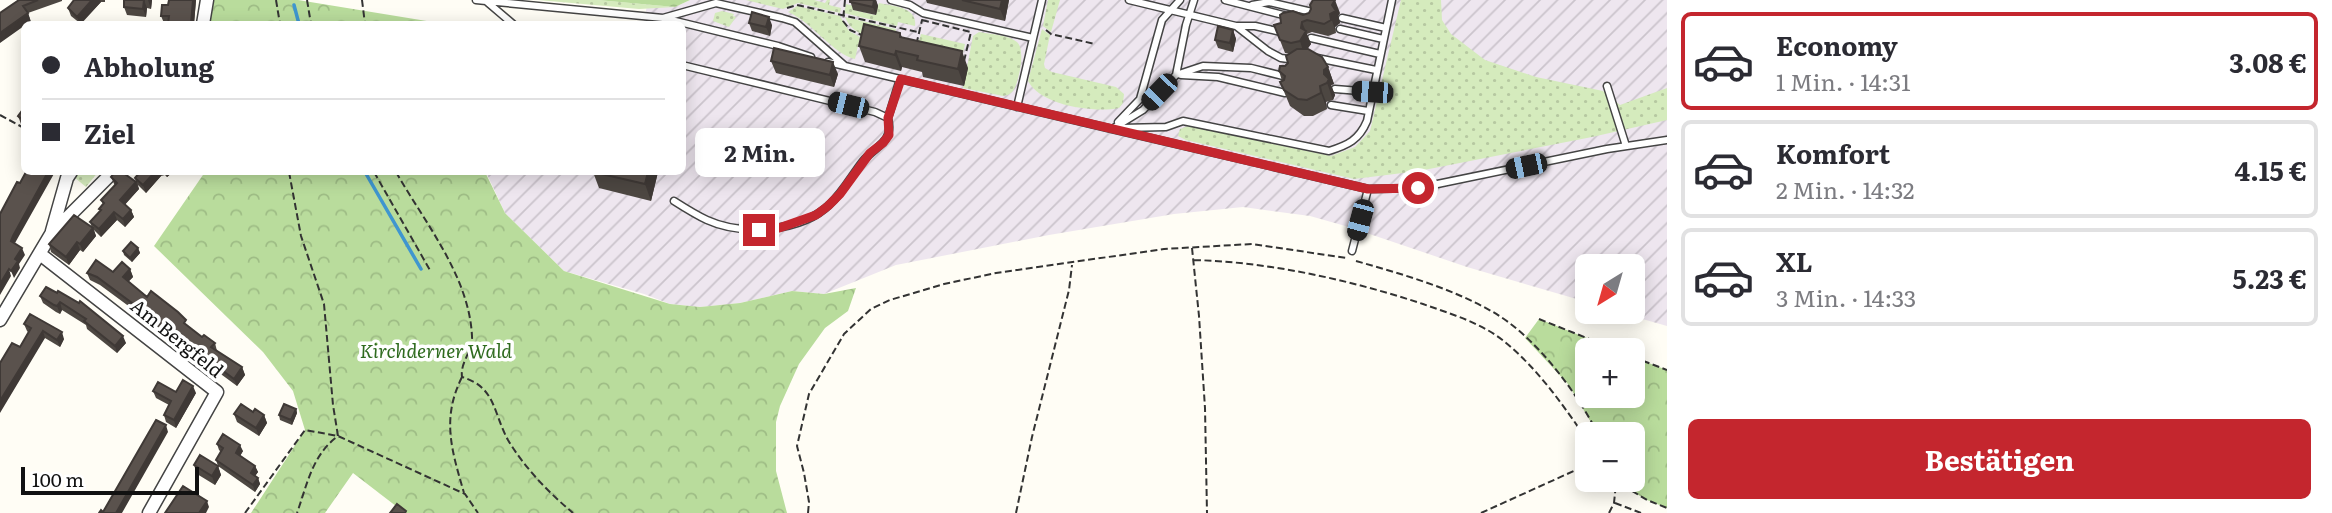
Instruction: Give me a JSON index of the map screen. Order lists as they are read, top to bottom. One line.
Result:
{"streets":{"street":["Am Bergfeld"]},"parks":["Kirchderner Wald"],"scale_bar":"100 m","north":"bottom left","page":{"list":[{"name":"Economy","note":"1 Min. · 14:31","value":"3.08 €"},{"name":"Komfort","note":"2 Min. · 14:32","value":"4.15 €"},{"name":"XL","note":"3 Min. · 14:33","value":"5.23 €"}],"banner":["Abholung","Ziel"],"bubble":"2 Min.","map_buttons":["+","−"],"buttons":"Bestätigen","scale":"100 m"}}
